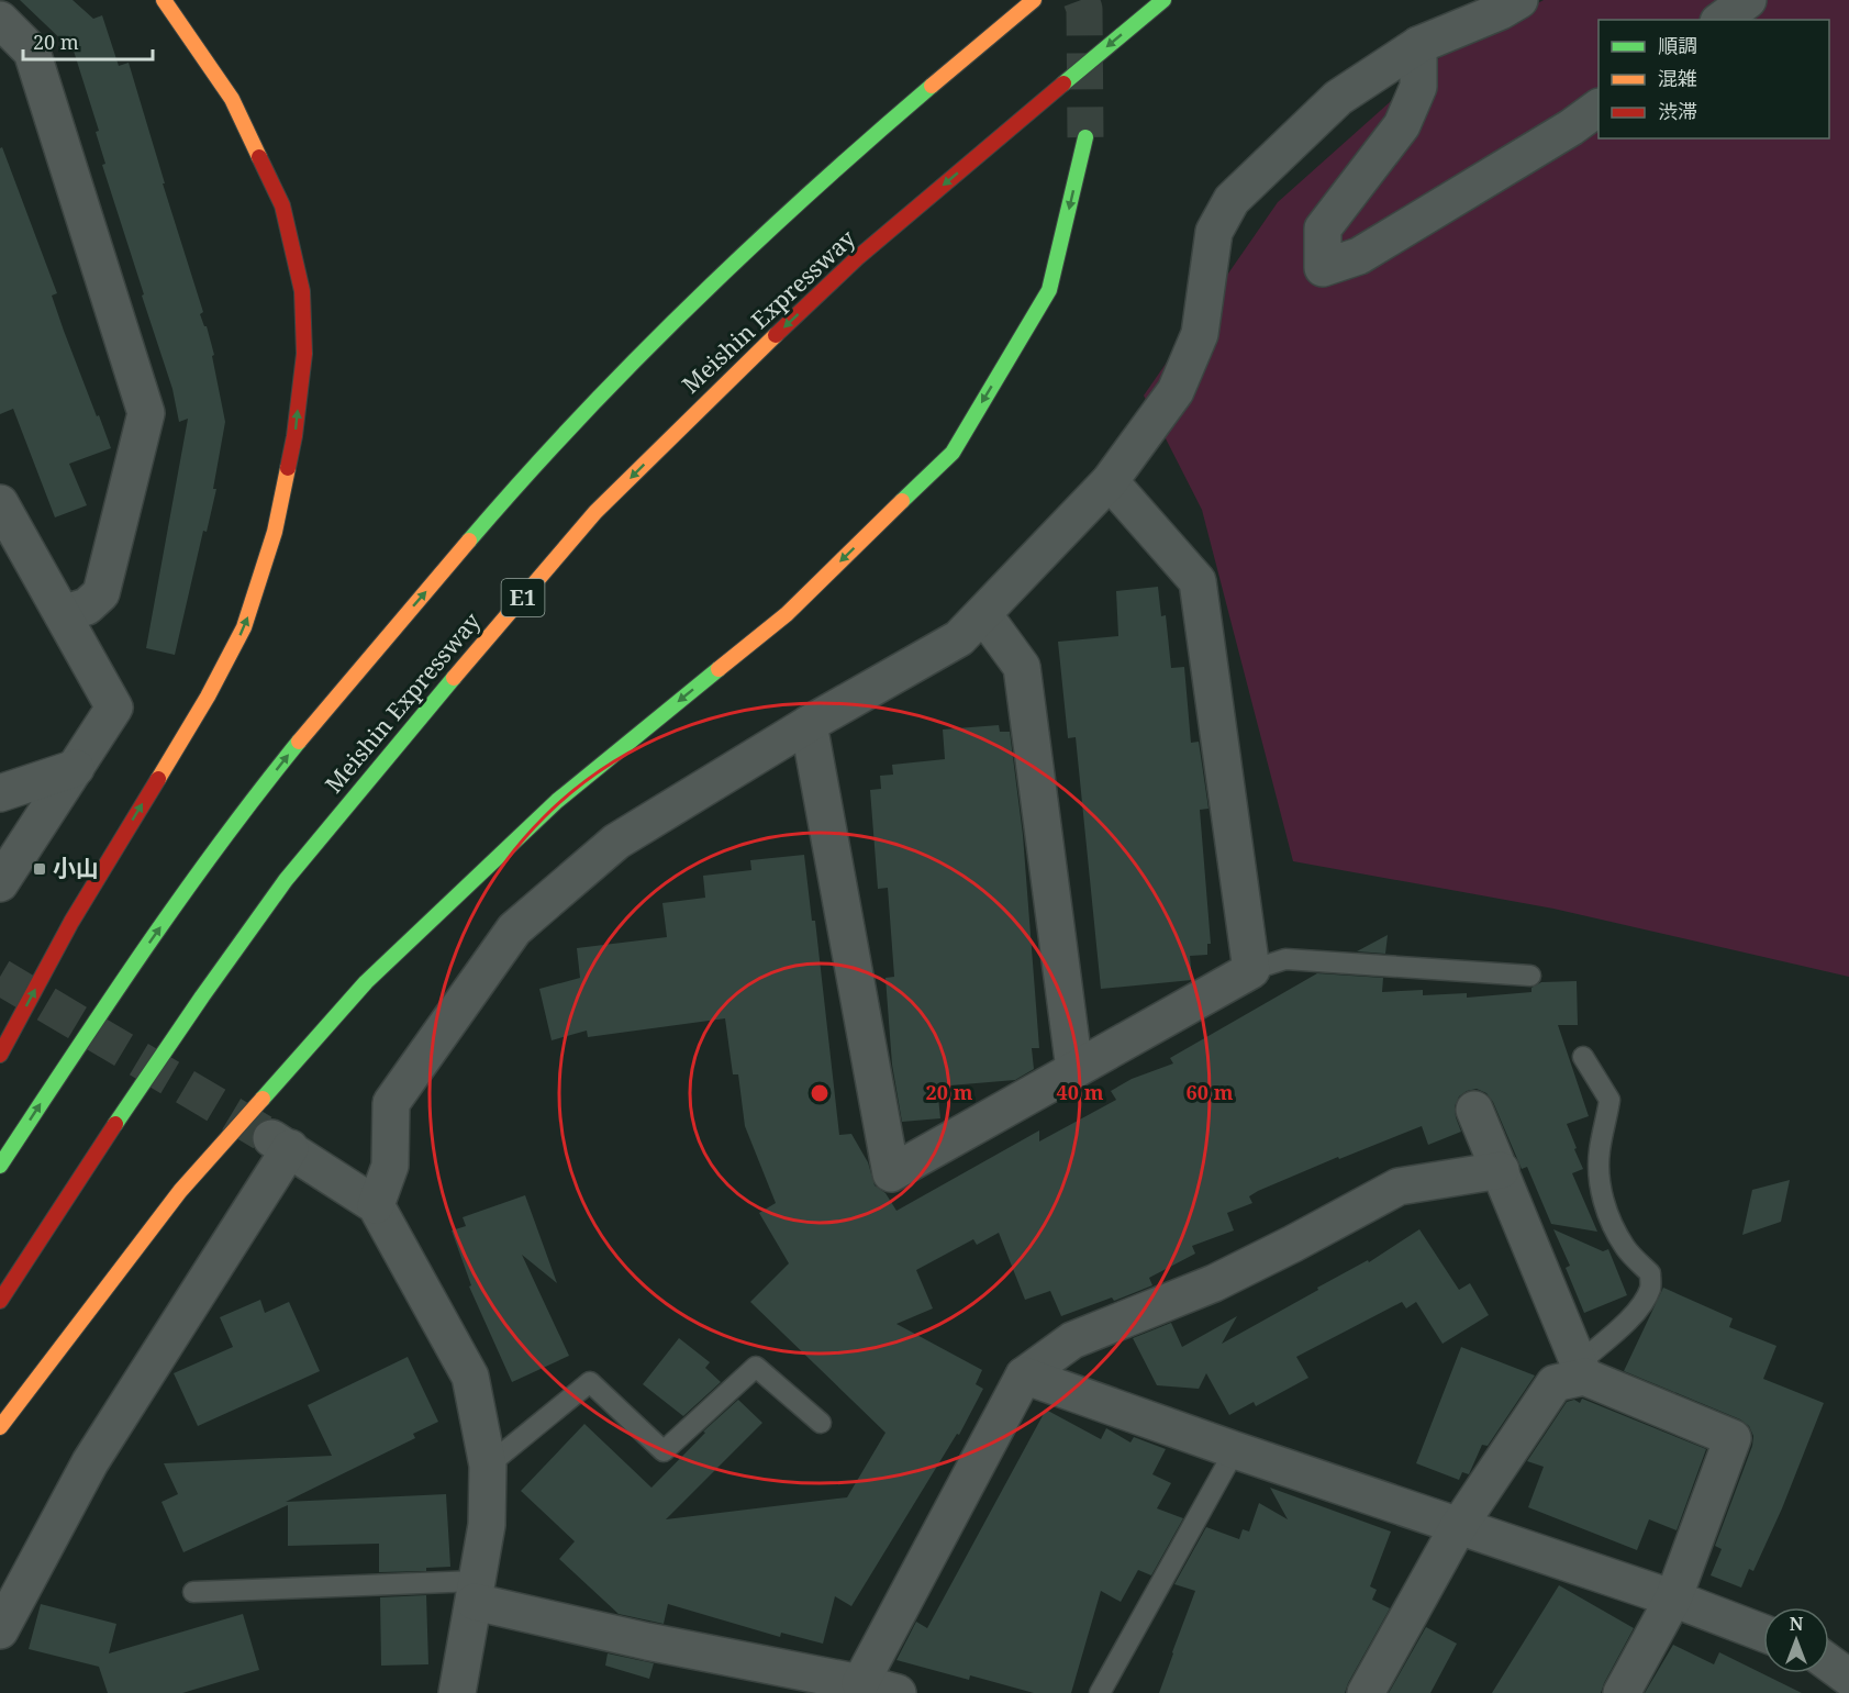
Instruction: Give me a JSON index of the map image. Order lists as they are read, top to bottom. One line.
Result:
{"streets":{"highway":["Meishin Expressway","E1"]},"places":{"transit":["小山"]},"legend":["順調","混雑","渋滞"],"scale_bar":"20 m","north":"top","rings":["20 m","40 m","60 m"]}
